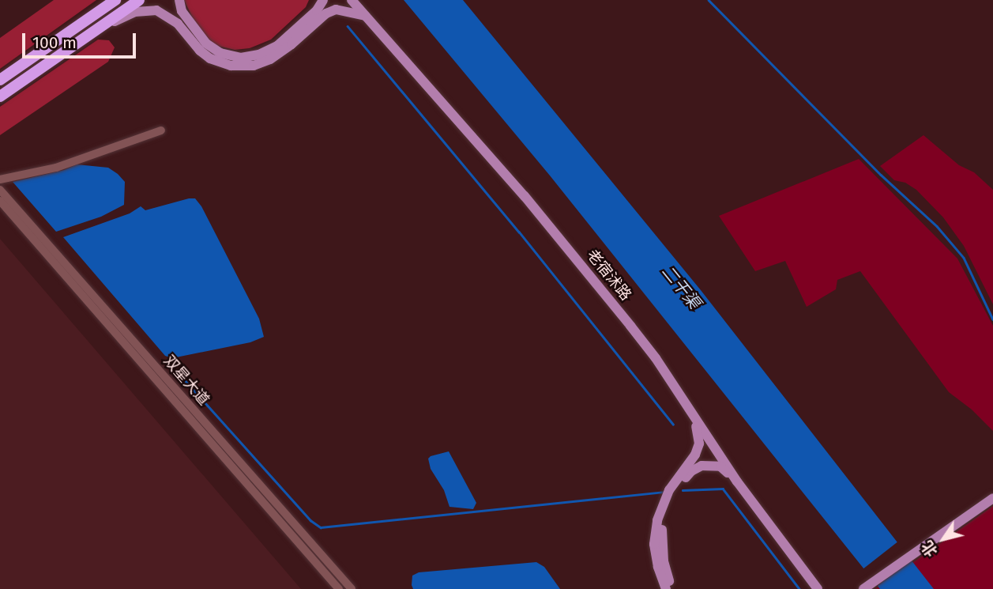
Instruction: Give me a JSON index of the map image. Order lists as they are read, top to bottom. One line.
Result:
{"streets":{"main road":["老宿沭路"],"street":["双星大道"]},"water":["二干渠"],"scale_bar":"100 m","north":"bottom left"}
